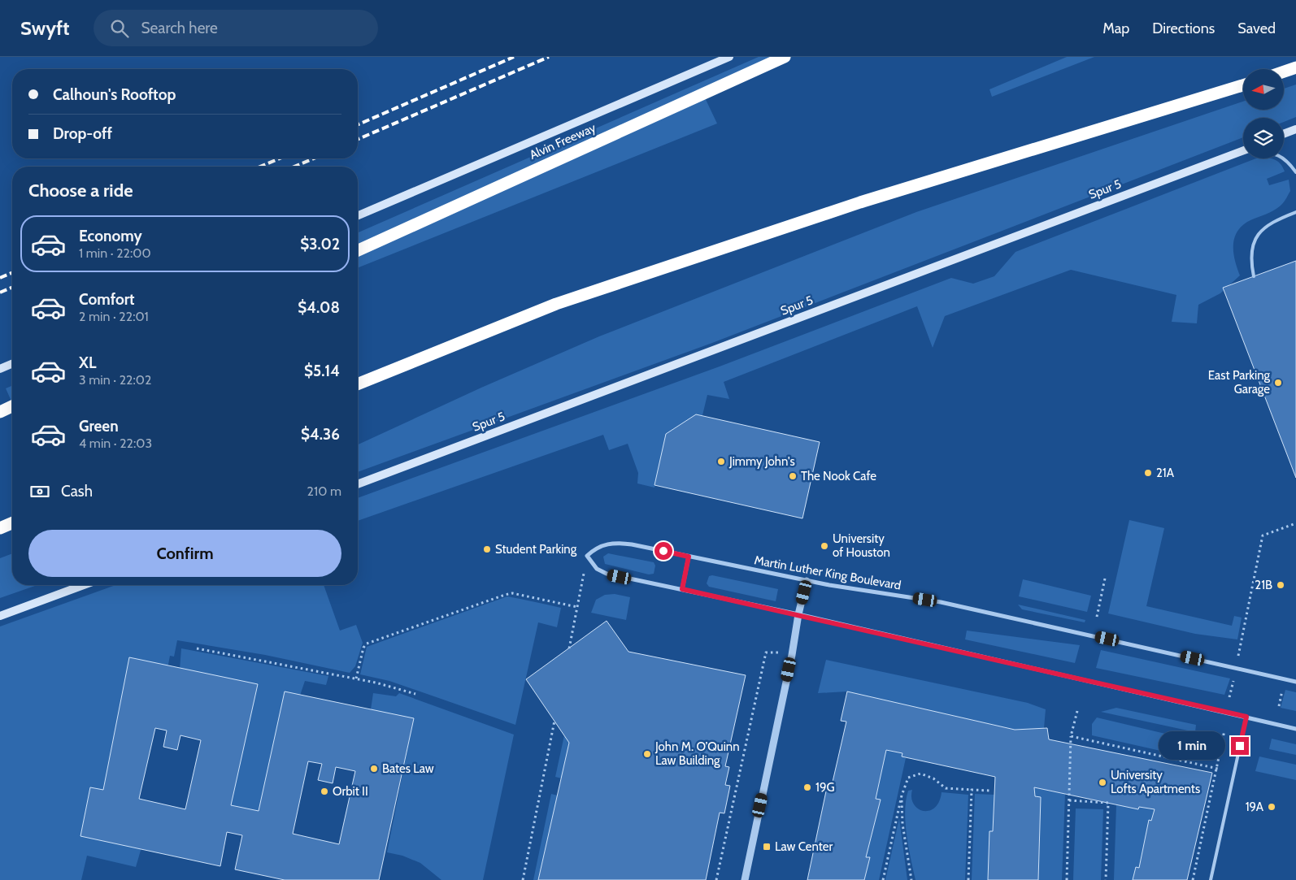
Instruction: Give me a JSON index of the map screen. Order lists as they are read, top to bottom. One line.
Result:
{"streets":{"highway":["Alvin Freeway"],"main road":["Spur 5"],"street":["Martin Luther King Boulevard"]},"places":{"other":["East Parking Garage","Jimmy John's","21A","The Nook Cafe","University of Houston","Student Parking","21B","John M. O’Quinn Law Building","Bates Law","University Lofts Apartments","19G","Orbit II","19A"],"transit":["Law Center"]},"north":"left","page":{"header":"Swyft","search":"Search here","nav":["Map","Directions","Saved"],"banner":["Calhoun's Rooftop","Drop-off"],"heading":"Choose a ride","list":[{"name":"Economy","note":"1 min · 22:00","value":"$3.02"},{"name":"Comfort","note":"2 min · 22:01","value":"$4.08"},{"name":"XL","note":"3 min · 22:02","value":"$5.14"},{"name":"Green","note":"4 min · 22:03","value":"$4.36"}],"pay":["Cash","210 m"],"buttons":"Confirm","bubble":"1 min"}}
